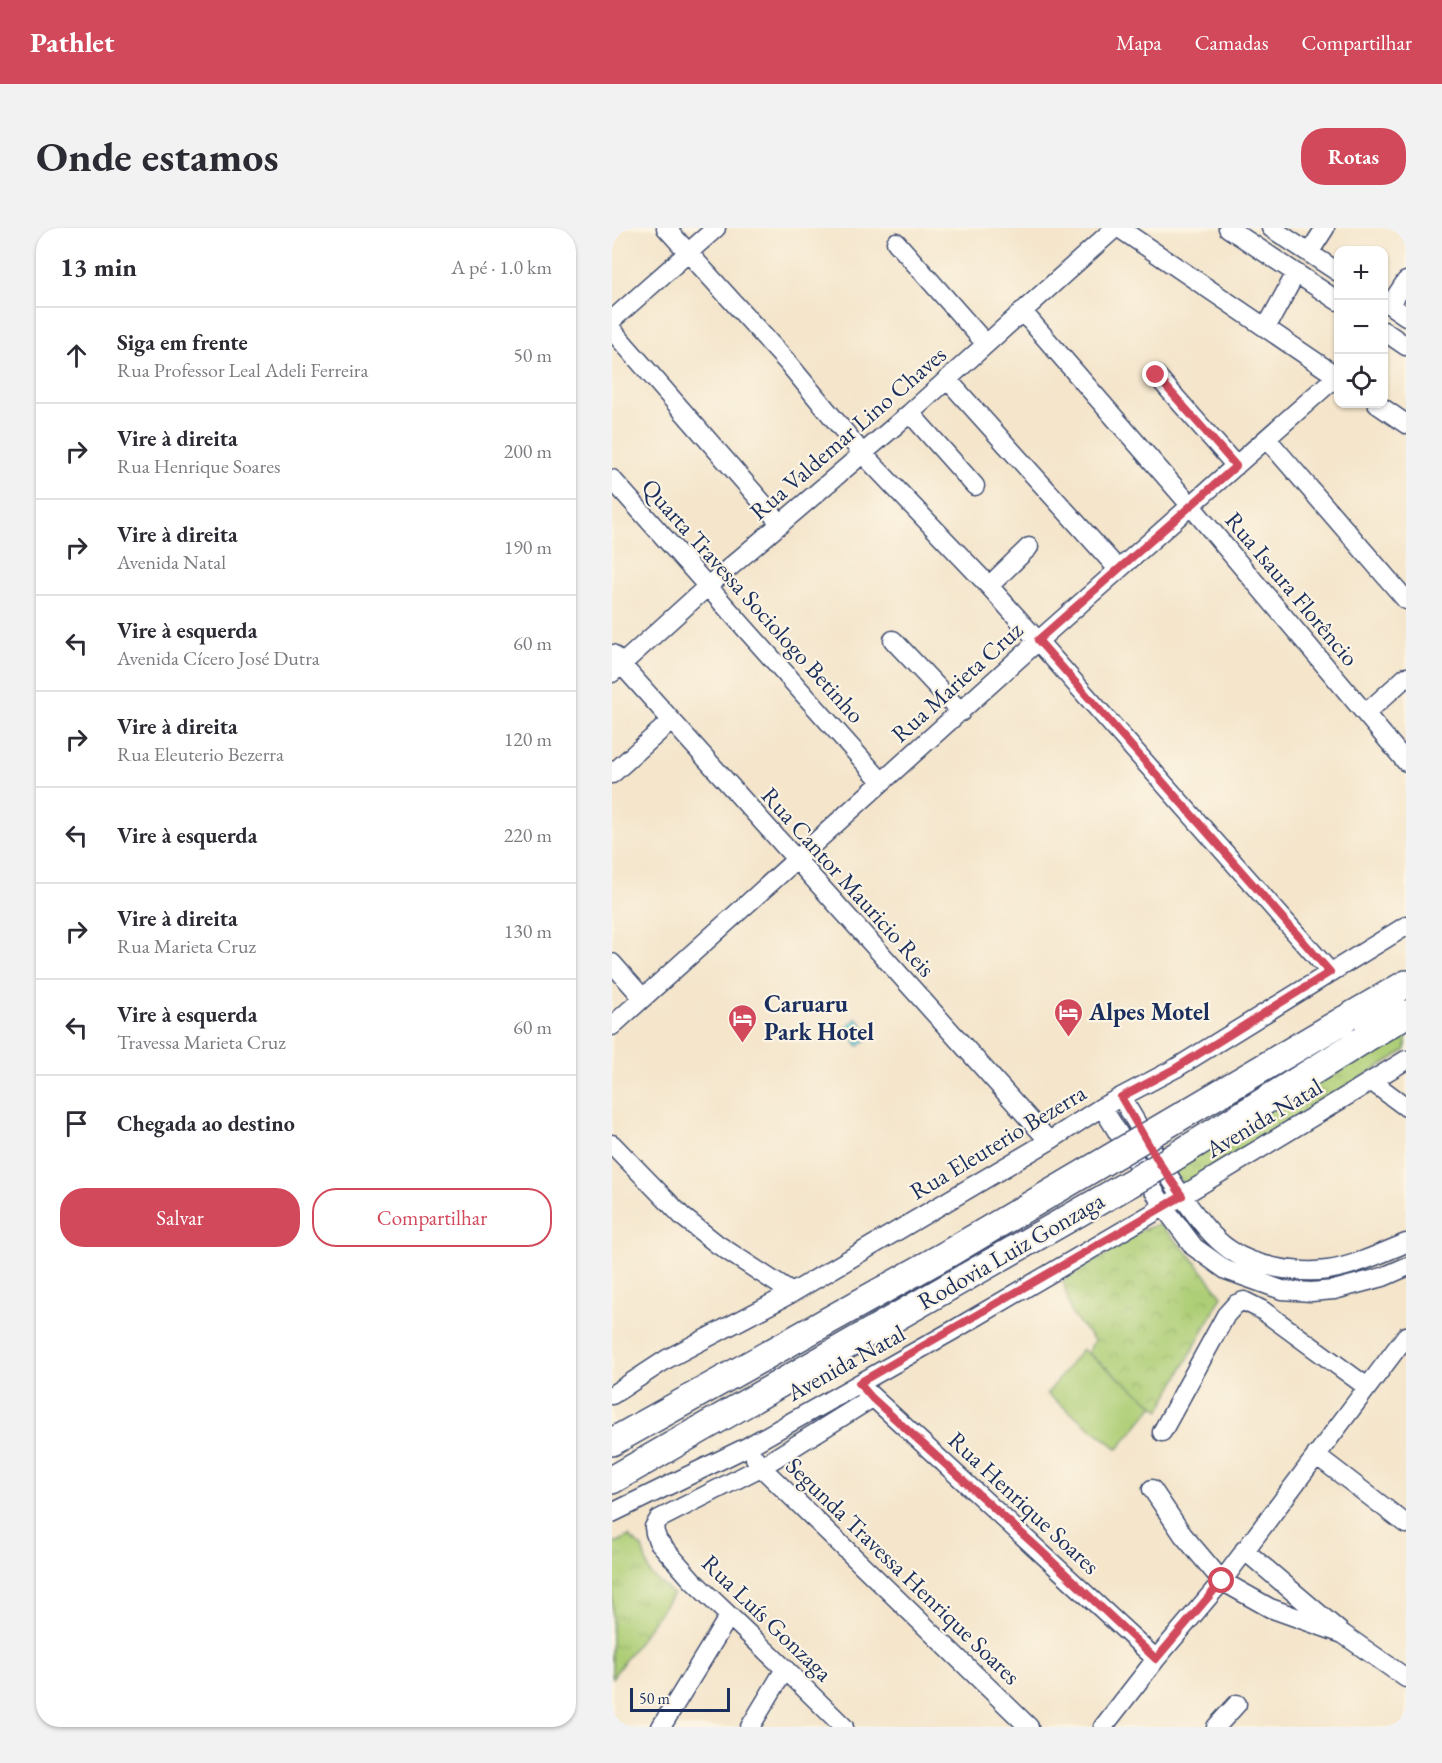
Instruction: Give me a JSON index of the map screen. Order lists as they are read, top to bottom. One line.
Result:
{"streets":{"highway":["Rodovia Luiz Gonzaga"],"street":["Rua Valdemar Lino Chaves","Rua Isaura Florêncio","Quarta Travessa Sociologo Betinho","Rua Marieta Cruz","Rua Cantor Mauricio Reis","Avenida Natal","Rua Eleuterio Bezerra","Rua Henrique Soares","Segunda Travessa Henrique Soares","Rua Luís Gonzaga"]},"crossings":[["Rua Valdemar Lino Chaves","Rua Isaura Florêncio"],["Rua Valdemar Lino Chaves","Quarta Travessa Sociologo Betinho"],["Rua Valdemar Lino Chaves","Rua Cantor Mauricio Reis"],["Rua Isaura Florêncio","Rua Marieta Cruz"],["Quarta Travessa Sociologo Betinho","Rua Marieta Cruz"],["Rua Marieta Cruz","Rua Cantor Mauricio Reis"],["Rua Cantor Mauricio Reis","Rua Eleuterio Bezerra"],["Avenida Natal","Rua Henrique Soares"],["Avenida Natal","Segunda Travessa Henrique Soares"],["Segunda Travessa Henrique Soares","Rua Luís Gonzaga"]],"places":{"hotel":["Alpes Motel","Caruaru Park Hotel"]},"scale_bar":"50 m","page":{"header":"Pathlet","nav":["Mapa","Camadas","Compartilhar"],"buttons":["Rotas",["Salvar","Compartilhar"]],"title":"Onde estamos","heading":["13 min","A pé · 1.0 km"],"map_buttons":["+","−"],"list":[["Siga em frente","Rua Professor Leal Adeli Ferreira","50 m"],["Vire à direita","Rua Henrique Soares","200 m"],["Vire à direita","Avenida Natal","190 m"],["Vire à esquerda","Avenida Cícero José Dutra","60 m"],["Vire à direita","Rua Eleuterio Bezerra","120 m"],["Vire à esquerda","220 m"],["Vire à direita","Rua Marieta Cruz","130 m"],["Vire à esquerda","Travessa Marieta Cruz","60 m"],"Chegada ao destino"],"scale":"50 m"}}
